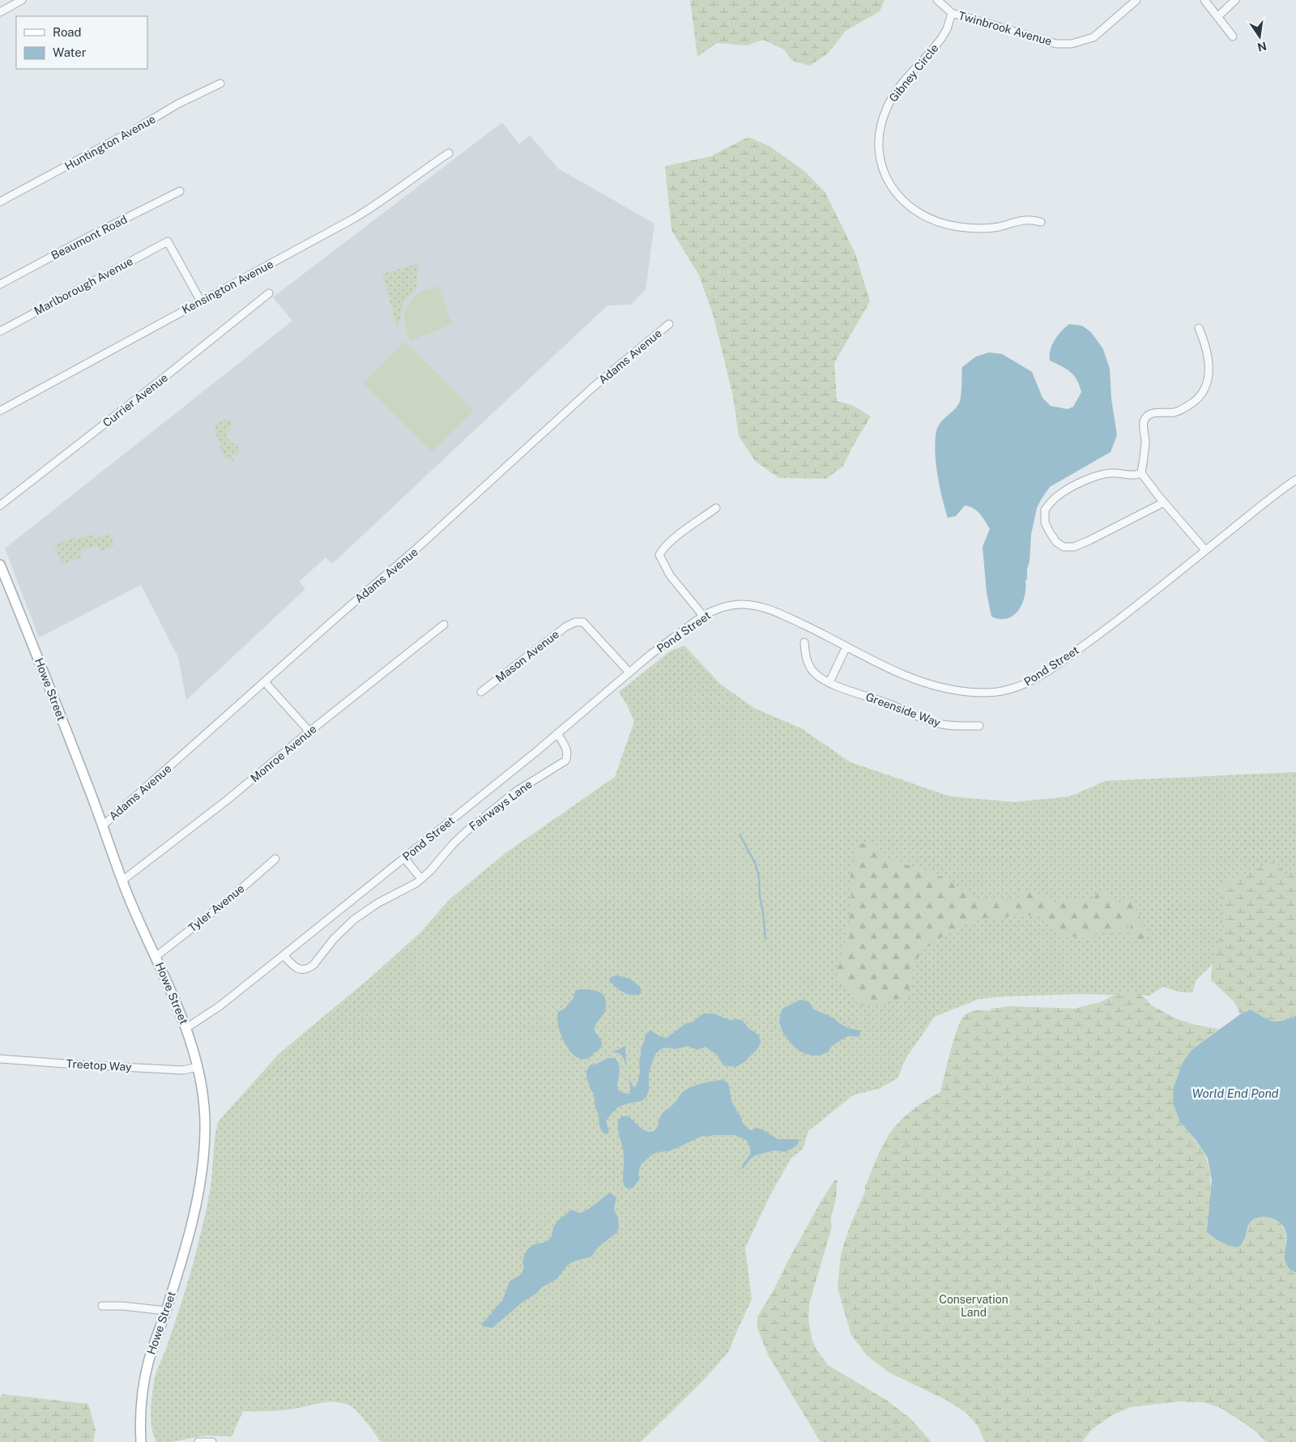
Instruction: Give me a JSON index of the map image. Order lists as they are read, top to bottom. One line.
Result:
{"streets":{"main road":["Howe Street"],"street":["Twinbrook Avenue","Gibney Circle","Huntington Avenue","Beaumont Road","Marlborough Avenue","Kensington Avenue","Adams Avenue","Currier Avenue","Pond Street","Mason Avenue","Greenside Way","Monroe Avenue","Fairways Lane","Tyler Avenue","Treetop Way"]},"crossings":[["Twinbrook Avenue","Gibney Circle"],["Marlborough Avenue","Kensington Avenue"],["Adams Avenue","Howe Street"],["Pond Street","Mason Avenue"],["Pond Street","Howe Street"],["Pond Street","Fairways Lane"],["Howe Street","Monroe Avenue"],["Howe Street","Tyler Avenue"],["Howe Street","Treetop Way"]],"water":["World End Pond"],"parks":["Conservation Land"],"legend":["Road","Water"],"north":"bottom"}
